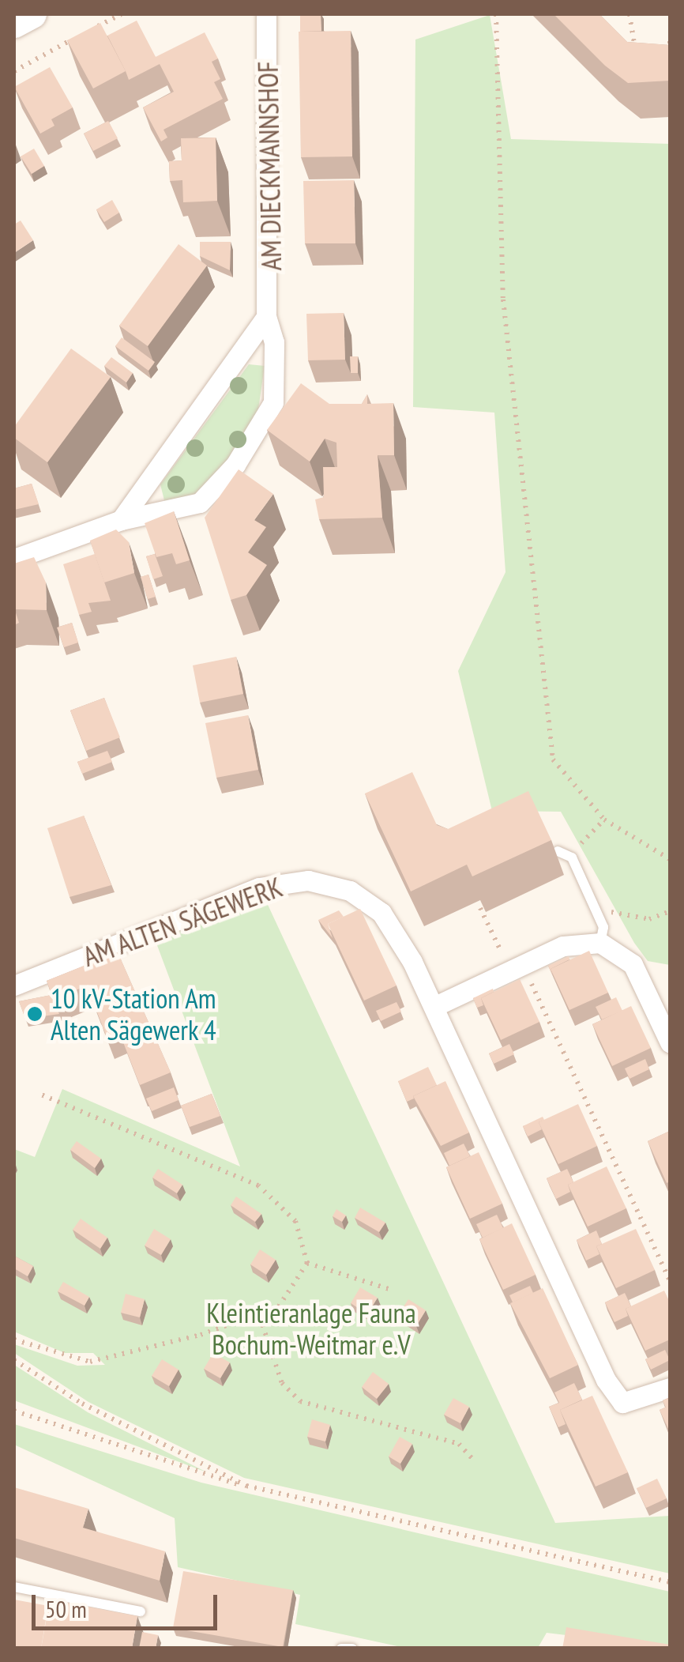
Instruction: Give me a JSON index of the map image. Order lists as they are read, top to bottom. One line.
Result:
{"streets":{"street":["AM DIECKMANNSHOF","AM ALTEN SÄGEWERK"]},"parks":["Kleintieranlage Fauna Bochum-Weitmar e.V"],"places":["10 kV-Station Am Alten Sägewerk 4"],"scale_bar":"50 m"}
